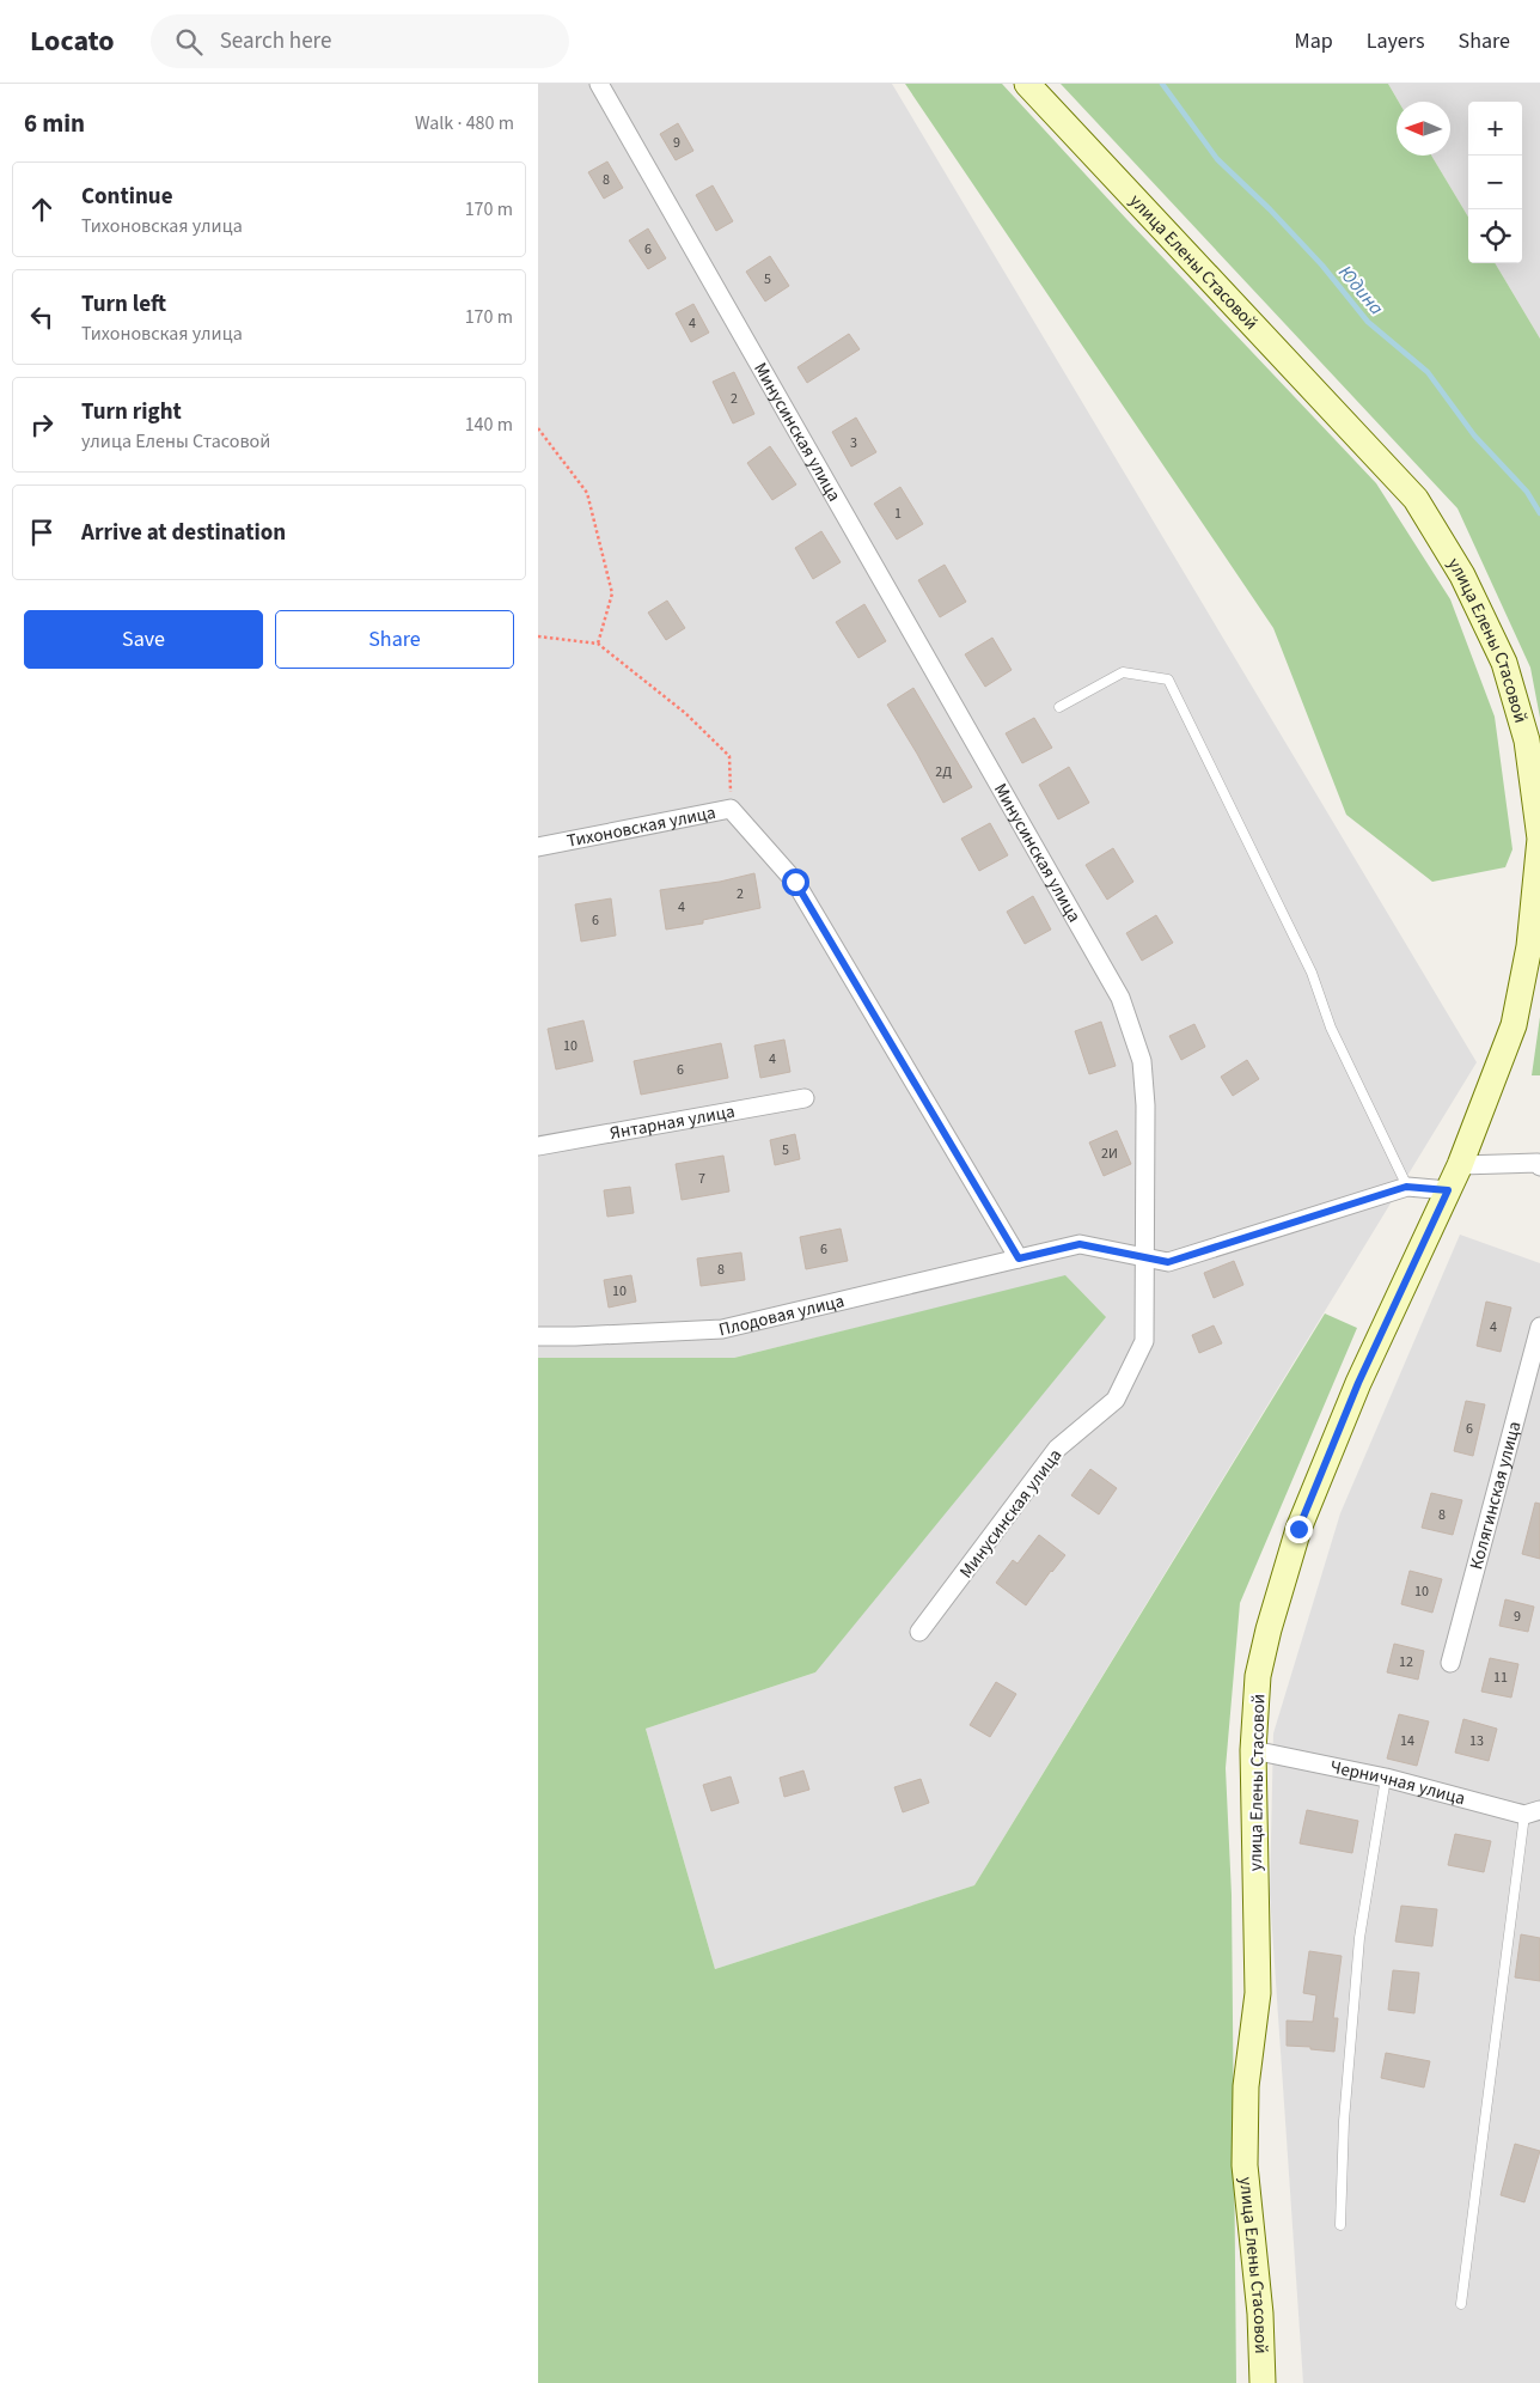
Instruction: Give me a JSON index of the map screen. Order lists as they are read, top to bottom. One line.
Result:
{"streets":{"main road":["улица Елены Стасовой"],"street":["Минусинская улица","Тихоновская улица","Янтарная улица","Плодовая улица","Колягинская улица","Черничная улица"]},"crossings":[["улица Елены Стасовой","Черничная улица"],["Тихоновская улица","Плодовая улица"]],"water":["Юдина"],"house_numbers":["9","8","6","5","4","2","3","1","2Д","2","4","6","10","4","6","5","2И","7","6","8","10","4","6","8","10","9","12","11","14","13"],"north":"left","page":{"header":"Locato","search":"Search here","nav":["Map","Layers","Share"],"heading":["6 min","Walk · 480 m"],"map_buttons":["+","−"],"list":[["Continue","Тихоновская улица","170 m"],["Turn left","Тихоновская улица","170 m"],["Turn right","улица Елены Стасовой","140 m"],"Arrive at destination"],"buttons":["Save","Share"]}}
